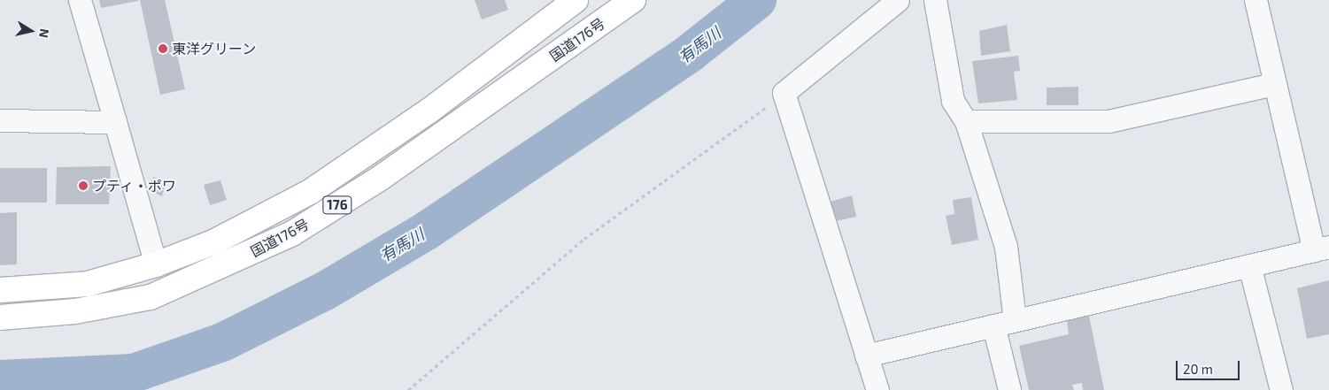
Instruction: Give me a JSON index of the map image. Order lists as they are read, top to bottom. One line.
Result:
{"streets":{"highway":["国道176号","176"]},"water":["有馬川"],"places":["東洋グリーン","プティ・ポワ"],"scale_bar":"20 m","north":"right"}
